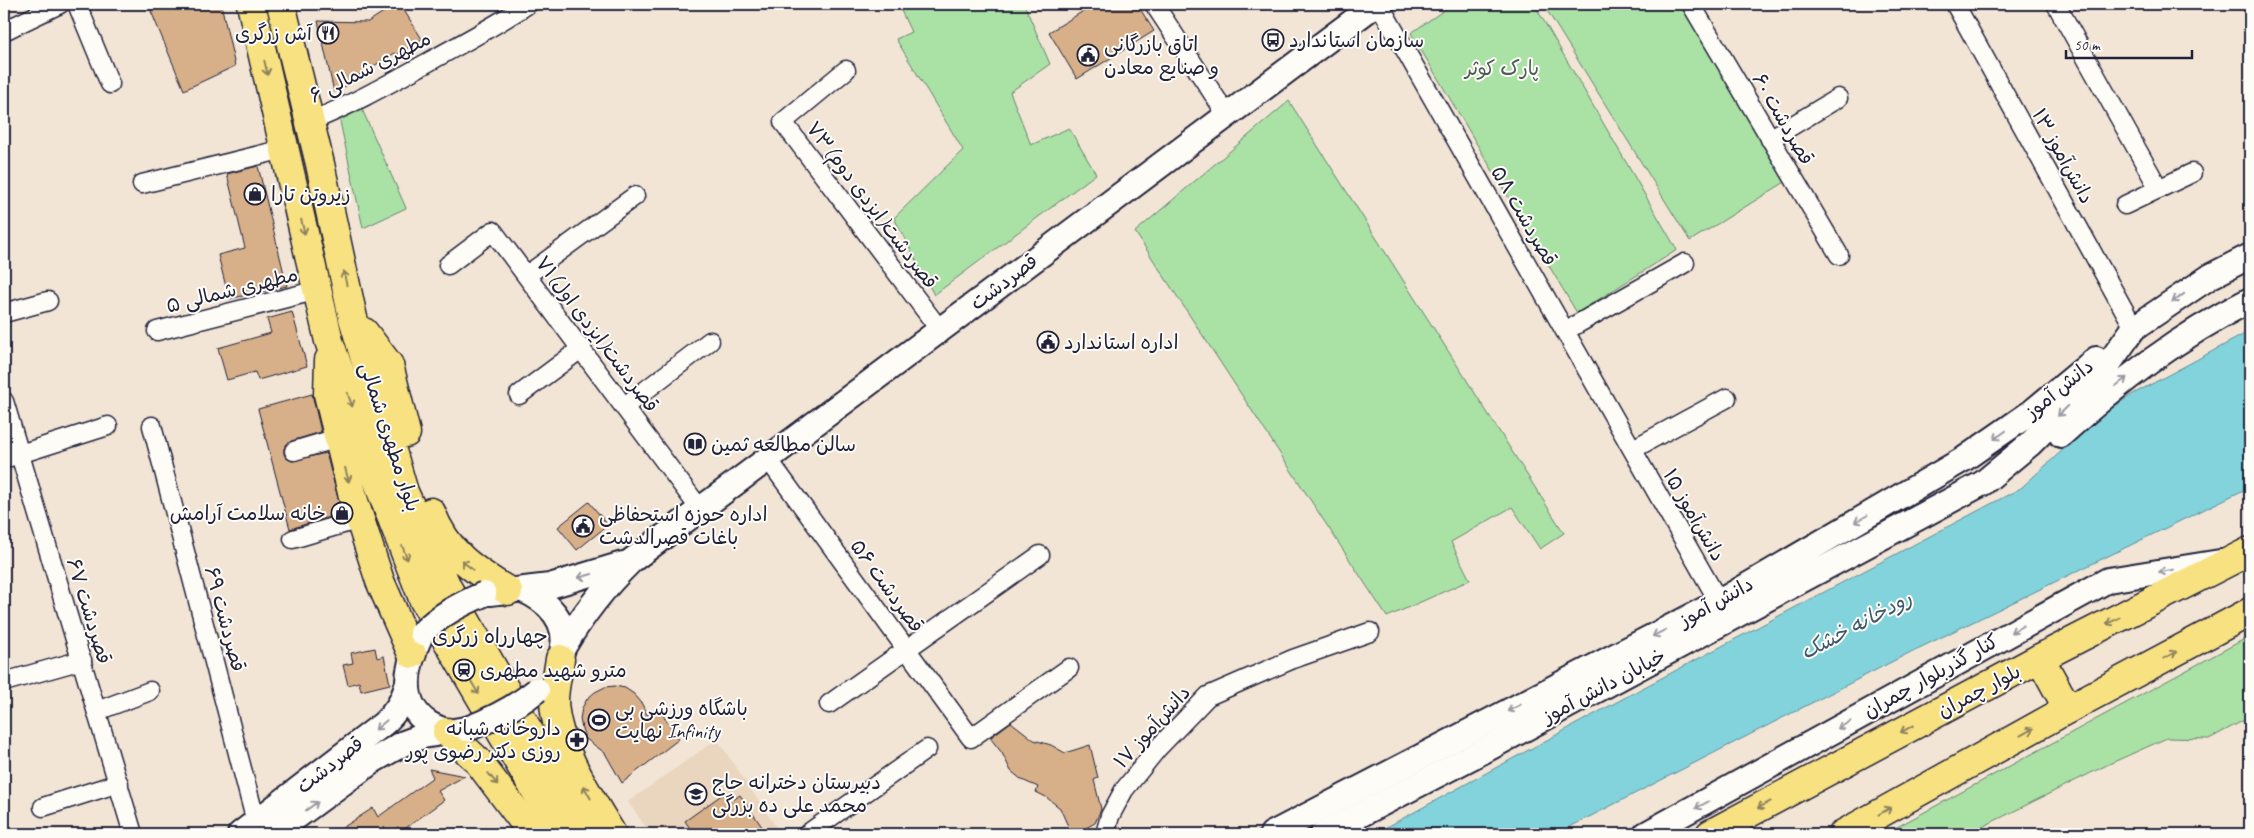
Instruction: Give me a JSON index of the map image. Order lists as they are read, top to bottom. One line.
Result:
{"streets":{"main road":["قصردشت","دانش آموز","بلوار مطهرى شمالى","کنار گذربلوار چمران","خیابان دانش آموز","بلوار چمران"],"street":["۶ مطهری شمالی","۶۰ قصردشت","دانش‌آموز ۱۳","۷۳قصردشت(ایزدی دوم)","قصردشت ۵۸","۵ مطهری شمالی","۷۱قصردشت(ایزدی اول)","دانش‌آموز ۱۵","۵۶ قصردشت","۶۷ قصردشت","۶۹ قصردشت","دانش‌آموز ۱۷"]},"crossings":[["۶ مطهری شمالی","بلوار مطهرى شمالى"],["دانش‌آموز ۱۳","دانش آموز"],["۷۳قصردشت(ایزدی دوم)","قصردشت"],["قصردشت ۵۸","قصردشت"],["قصردشت ۵۸","دانش‌آموز ۱۵"],["قصردشت","۷۱قصردشت(ایزدی اول)"],["قصردشت","۵۶ قصردشت"],["قصردشت","۶۹ قصردشت"],["۵ مطهری شمالی","بلوار مطهرى شمالى"],["دانش آموز","دانش‌آموز ۱۵"],["دانش آموز","خیابان دانش آموز"],["کنار گذربلوار چمران","بلوار چمران"]],"districts":["چهارراه زرگری"],"water":["رودخانه خشک"],"parks":["پارک کوثر"],"places":{"restaurant":["آش زرگری"],"bus stop":["سازمان استاندارد"],"public building":["اتاق بازرگانی و صنایع معادن","اداره استاندارد","اداره حوزه استحفاظی باغات قصرالدشت"],"shop":["زیروتن تارا","خانه سلامت آرامش"],"library":["سالن مطالعه ثمین"],"station":["مترو شهید مطهری"],"sports":["باشگاه ورزشی بی نهایت Infinity"],"pharmacy":["داروخانه شبانه روزی دکتر رضوی پور"],"school or university":["دبیرستان دخترانه حاج محمد علی ده بزرگی"]},"scale_bar":"50 m"}
